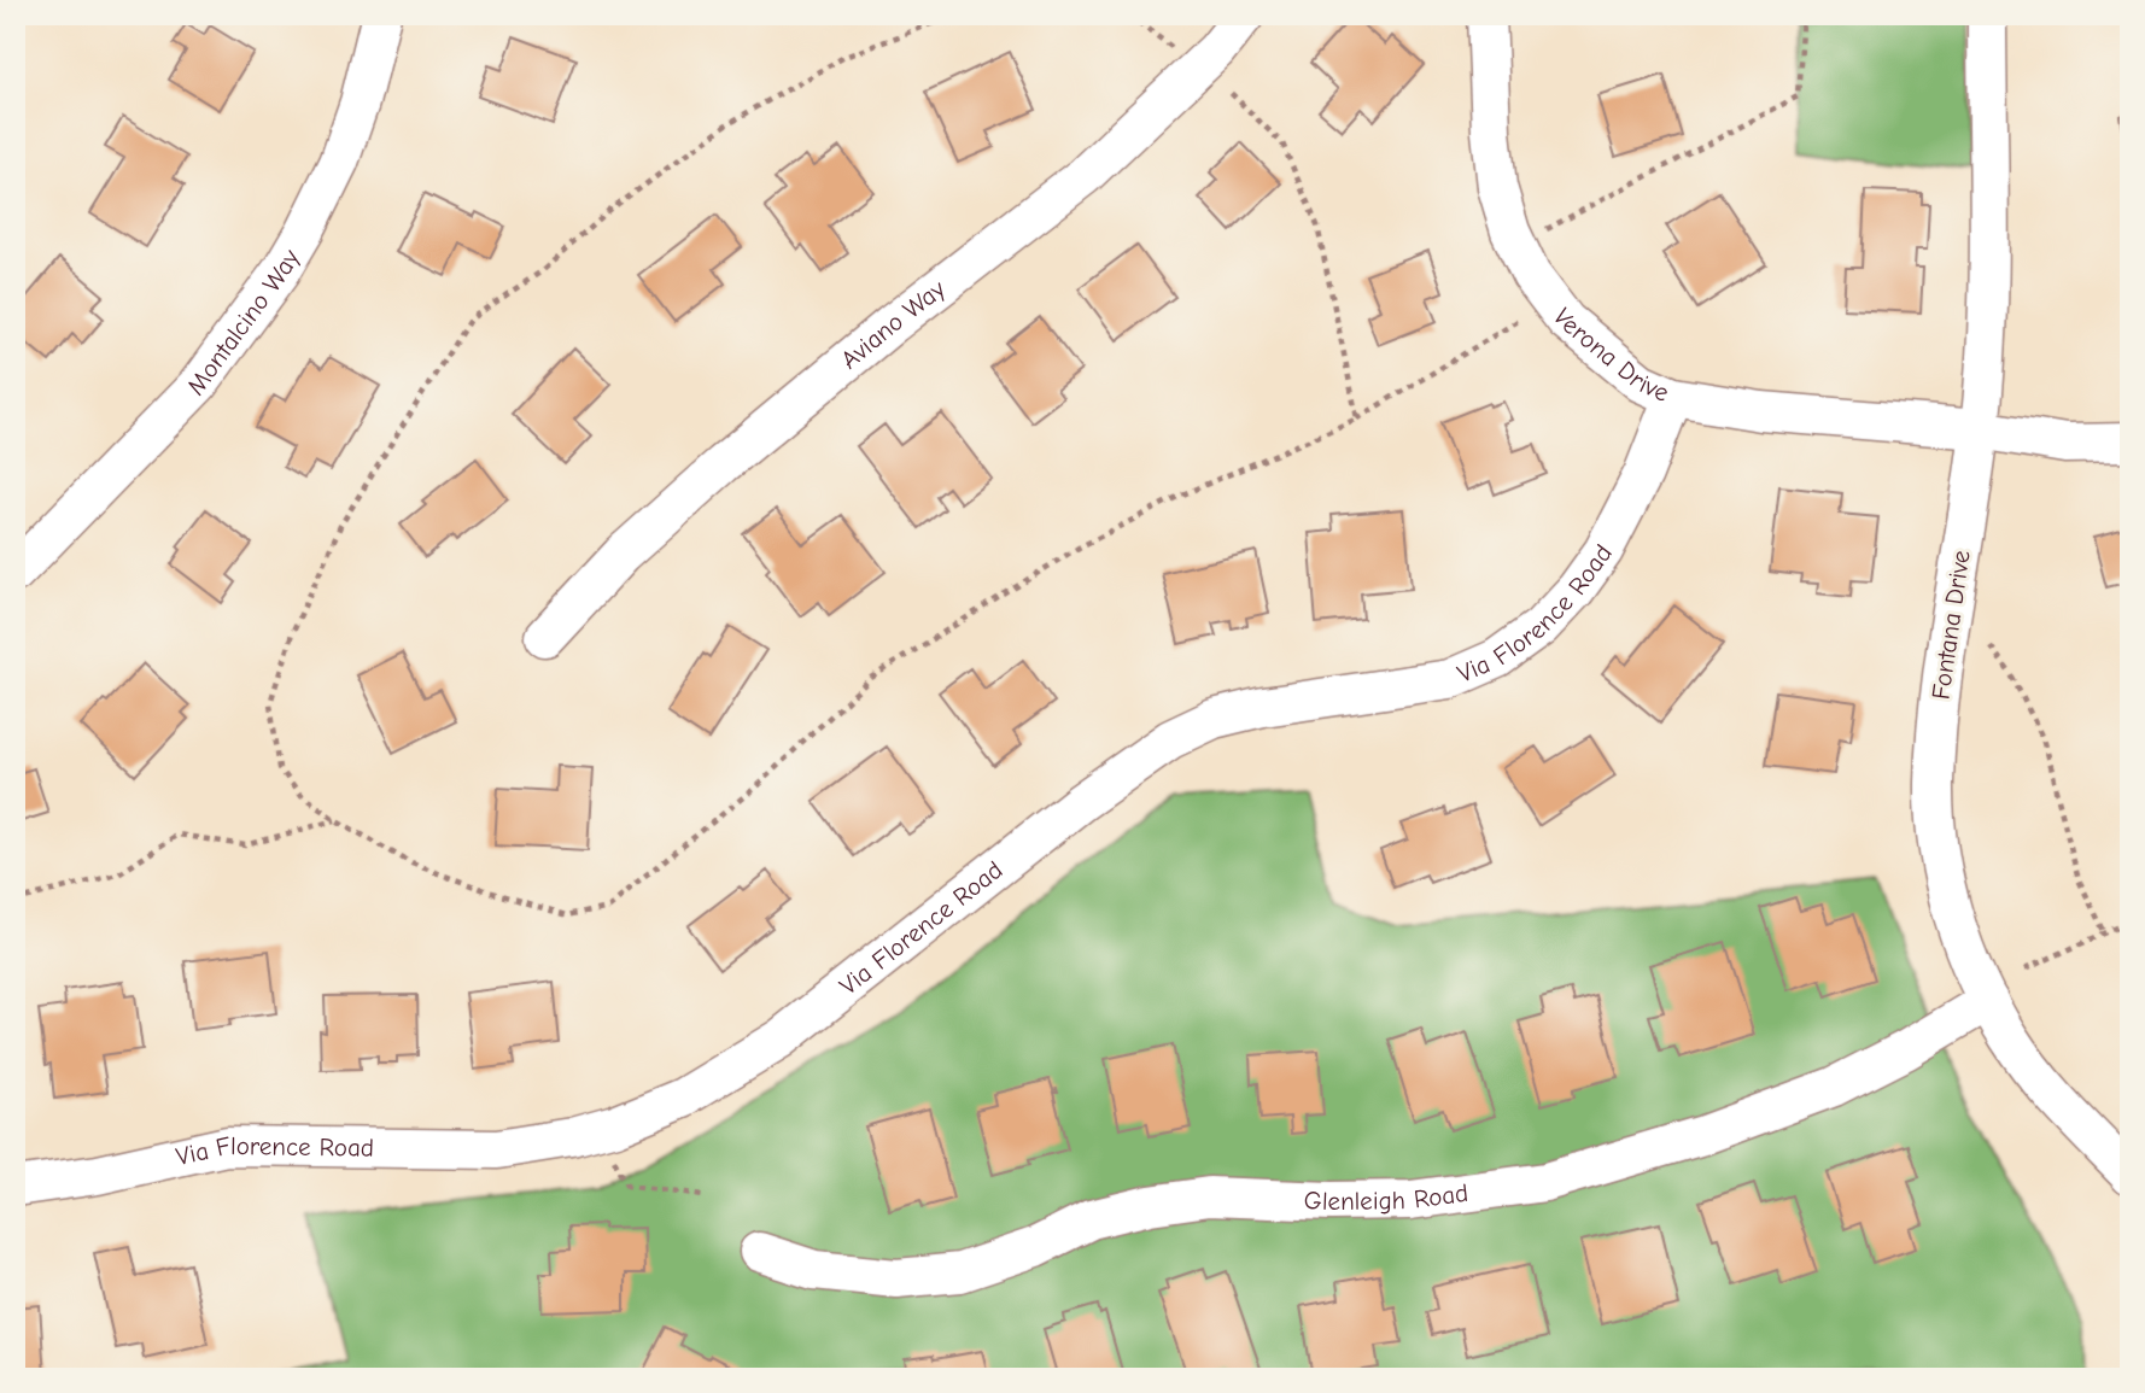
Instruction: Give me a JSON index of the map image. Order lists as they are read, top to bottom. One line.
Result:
{"streets":{"street":["Montalcino Way","Aviano Way","Verona Drive","Via Florence Road","Fontana Drive","Glenleigh Road"]},"crossings":[["Verona Drive","Via Florence Road"],["Verona Drive","Fontana Drive"],["Fontana Drive","Glenleigh Road"]]}
